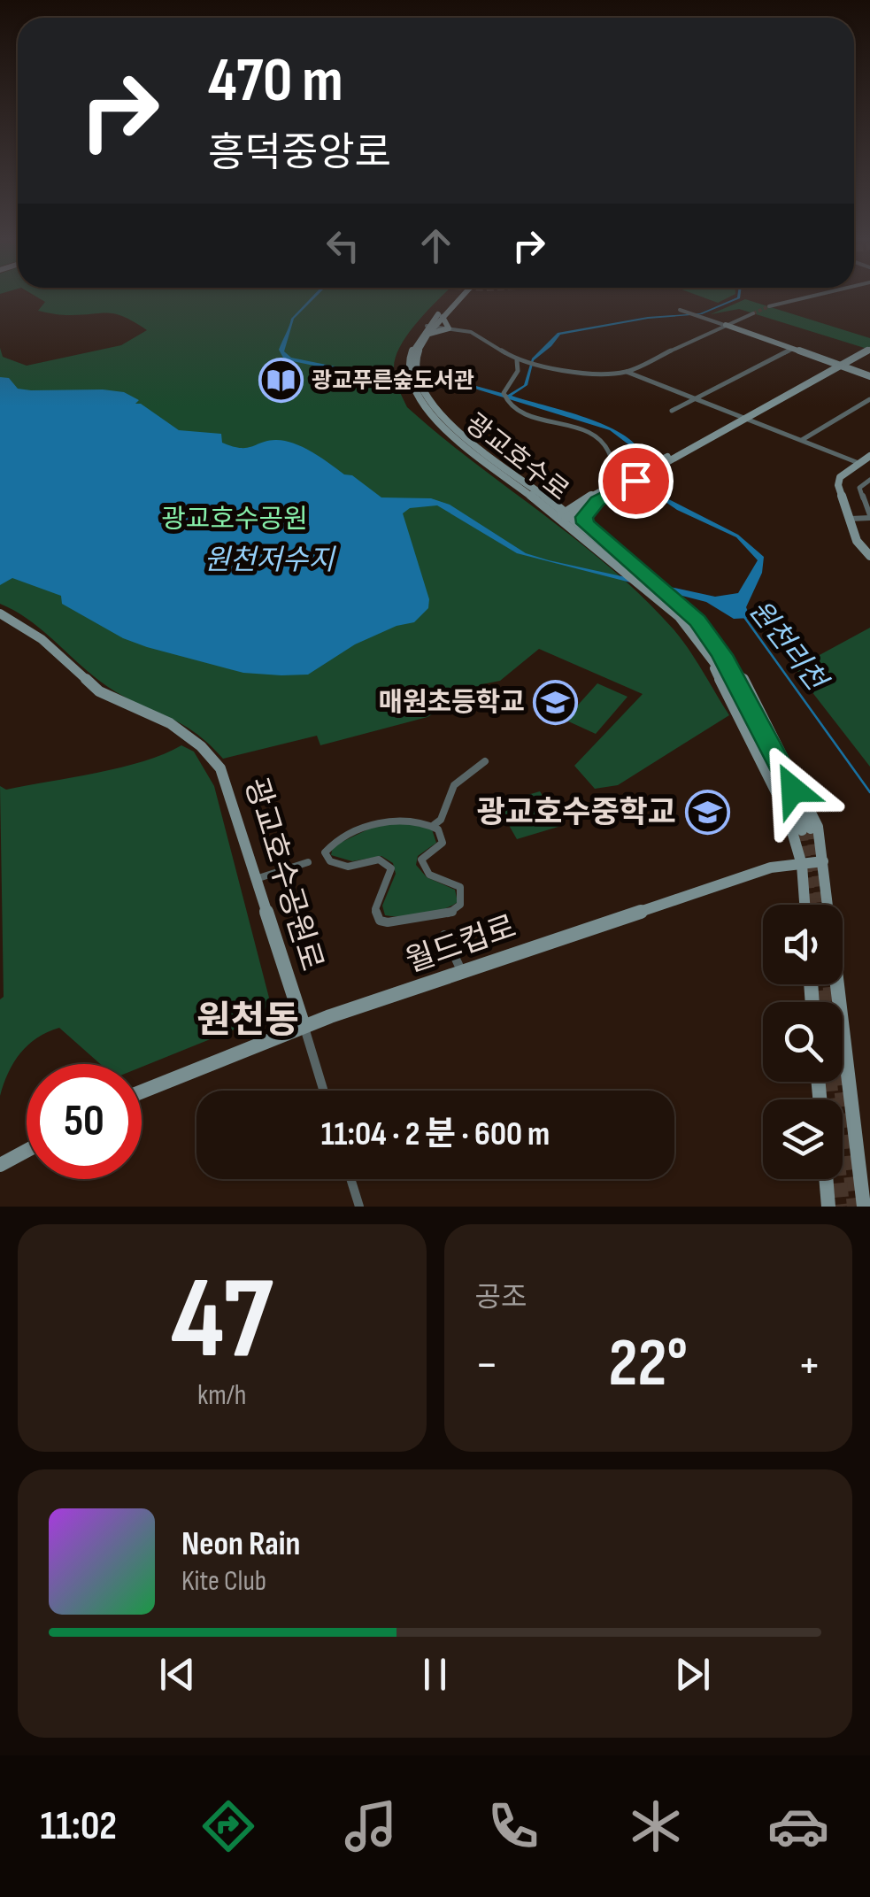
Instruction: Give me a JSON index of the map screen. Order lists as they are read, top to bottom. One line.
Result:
{"streets":{"main road":["광교호수로","광교호수공원로","월드컵로"]},"crossings":[["광교호수공원로","월드컵로"]],"districts":["원천동"],"water":["원천저수지","원천리천"],"parks":["광교호수공원"],"places":{"library":["광교푸른숲도서관"],"school or university":["매원초등학교","광교호수중학교"]},"page":{"turn":["470 m","흥덕중앙로"],"limit":"50","trip":"11:04 · 2 분 · 600 m","tile":[["47","km/h"],"공조"],"heat":["−","22°","+"],"song":["Neon Rain","Kite Club"],"tabs":"11:02"}}
